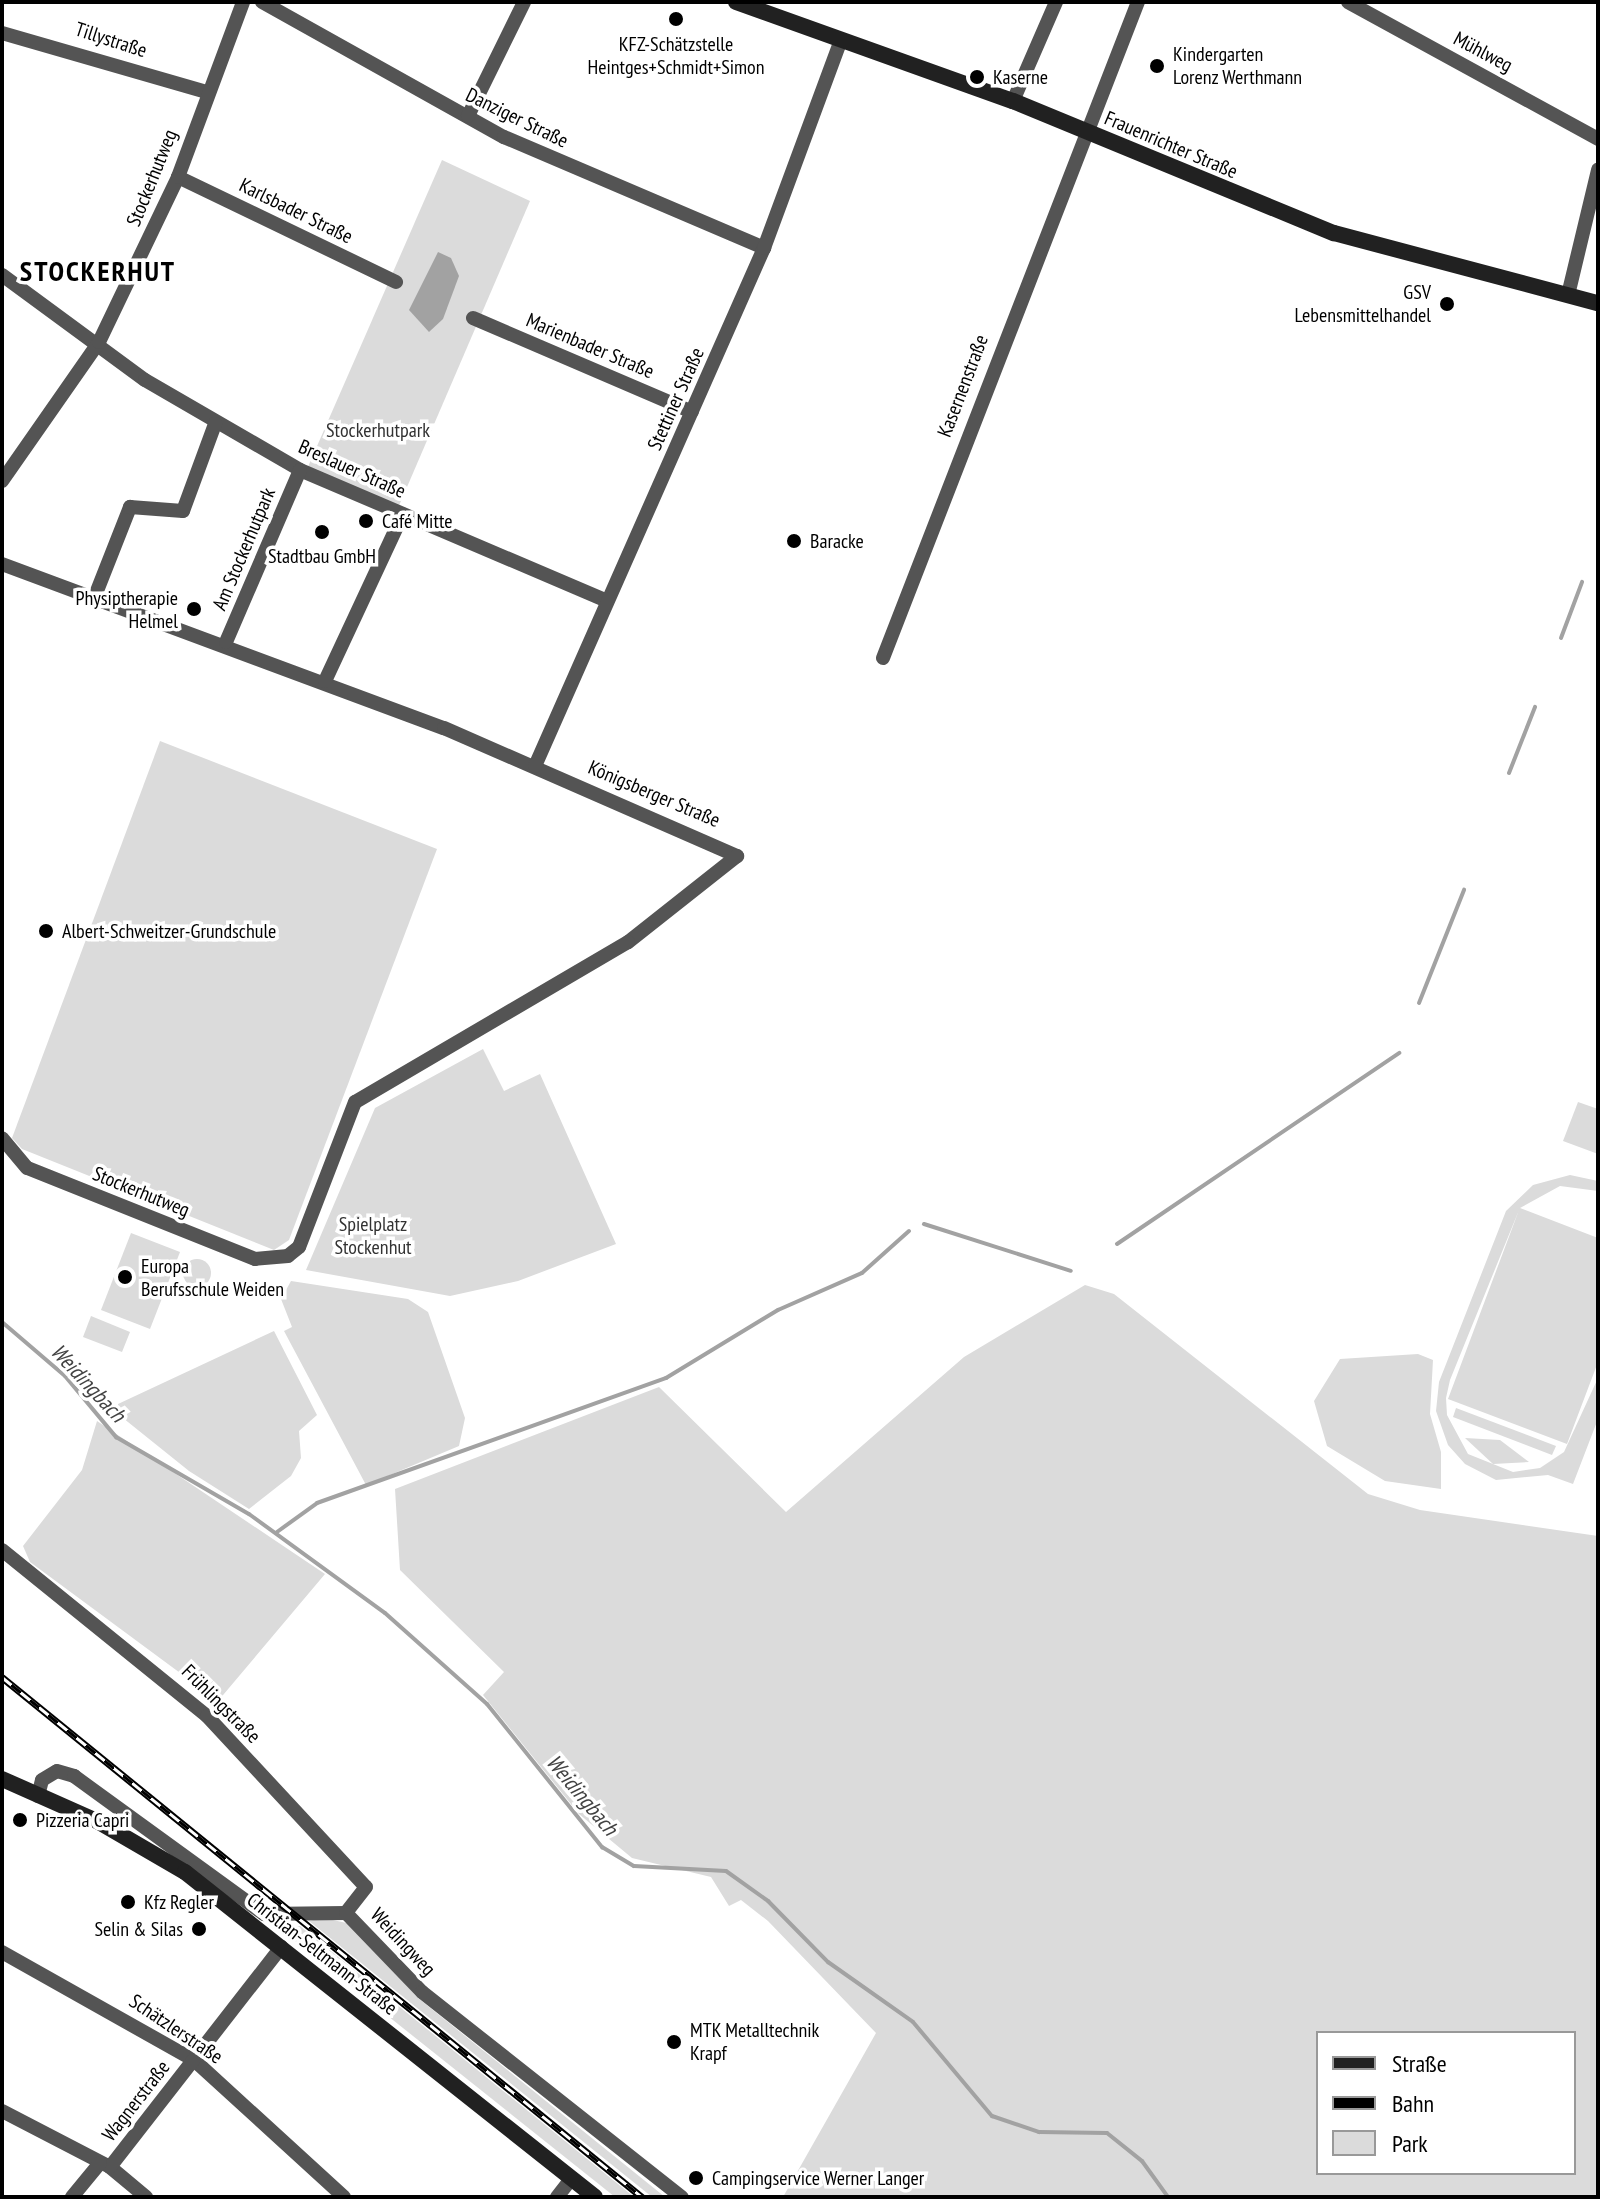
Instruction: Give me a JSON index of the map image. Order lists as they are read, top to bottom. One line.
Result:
{"streets":{"main road":["Frauenrichter Straße","Christian-Seltmann-Straße"],"street":["Tillystraße","Mühlweg","Danziger Straße","Stockerhutweg","Karlsbader Straße","Marienbader Straße","Kasernenstraße","Stettiner Straße","Breslauer Straße","Am Stockerhutpark","Königsberger Straße","Frühlingstraße","Weidingweg","Schätzlerstraße","Wagnerstraße"]},"crossings":[["Tillystraße","Stockerhutweg"],["Danziger Straße","Stettiner Straße"],["Frauenrichter Straße","Kasernenstraße"],["Frauenrichter Straße","Stettiner Straße"],["Stockerhutweg","Karlsbader Straße"],["Stockerhutweg","Breslauer Straße"],["Stockerhutweg","Königsberger Straße"],["Marienbader Straße","Stettiner Straße"],["Stettiner Straße","Breslauer Straße"],["Stettiner Straße","Königsberger Straße"],["Breslauer Straße","Am Stockerhutpark"],["Am Stockerhutpark","Königsberger Straße"],["Frühlingstraße","Weidingweg"],["Weidingweg","Christian-Seltmann-Straße"],["Christian-Seltmann-Straße","Wagnerstraße"],["Schätzlerstraße","Wagnerstraße"]],"districts":["STOCKERHUT"],"water":["Weidingbach"],"parks":["Stockerhutpark","Spielplatz Stockenhut"],"places":["KFZ-Schätzstelle Heintges+Schmidt+Simon","Kindergarten Lorenz Werthmann","Kaserne","GSV Lebensmittelhandel","Café Mitte","Stadtbau GmbH","Baracke","Physiptherapie Helmel","Albert-Schweitzer-Grundschule","Europa Berufsschule Weiden","Pizzeria Capri","Kfz Regler","Selin & Silas","MTK Metalltechnik Krapf","Campingservice Werner Langer"],"legend":["Straße","Bahn","Park"]}
